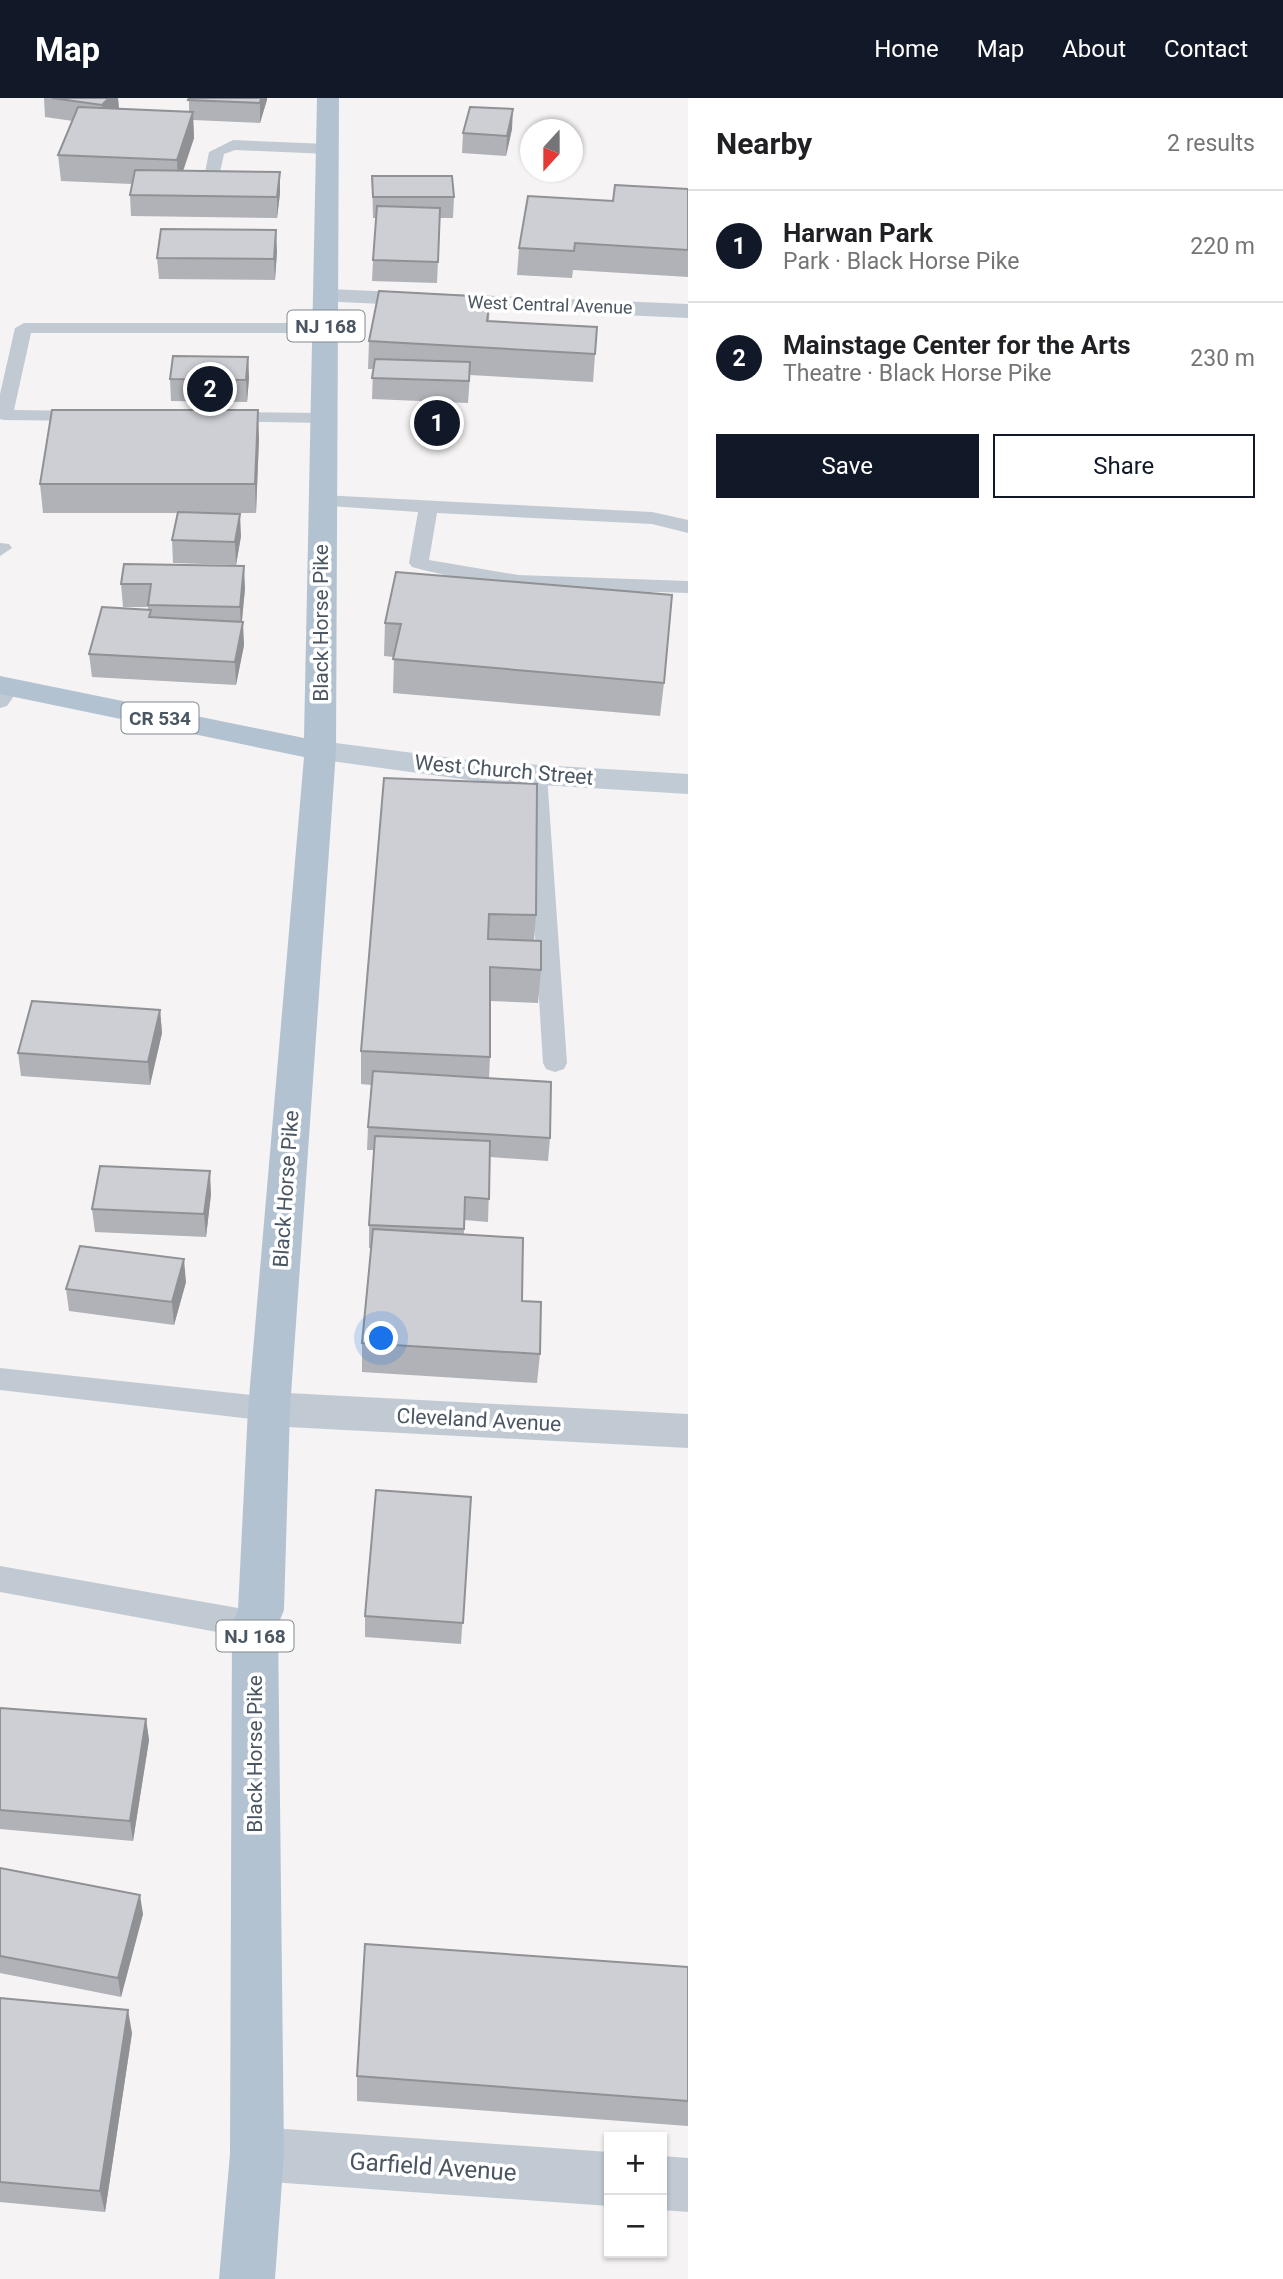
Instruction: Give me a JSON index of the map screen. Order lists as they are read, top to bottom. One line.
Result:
{"streets":{"main road":["NJ 168","Black Horse Pike","CR 534","West Church Street"],"street":["West Central Avenue","Cleveland Avenue","Garfield Avenue"]},"crossings":[["West Central Avenue","Black Horse Pike"],["Black Horse Pike","CR 534"],["Black Horse Pike","West Church Street"],["Black Horse Pike","Cleveland Avenue"],["Black Horse Pike","Garfield Avenue"],["CR 534","West Church Street"]],"north":"bottom","page":{"header":"Map","nav":["Home","Map","About","Contact"],"heading":["Nearby","2 results"],"list":[{"mark":"1","name":"Harwan Park","note":"Park · Black Horse Pike","value":"220 m"},{"mark":"2","name":"Mainstage Center for the Arts","note":"Theatre · Black Horse Pike","value":"230 m"}],"pins":["2","1"],"buttons":["Save","Share"],"map_buttons":["+","−"]}}
